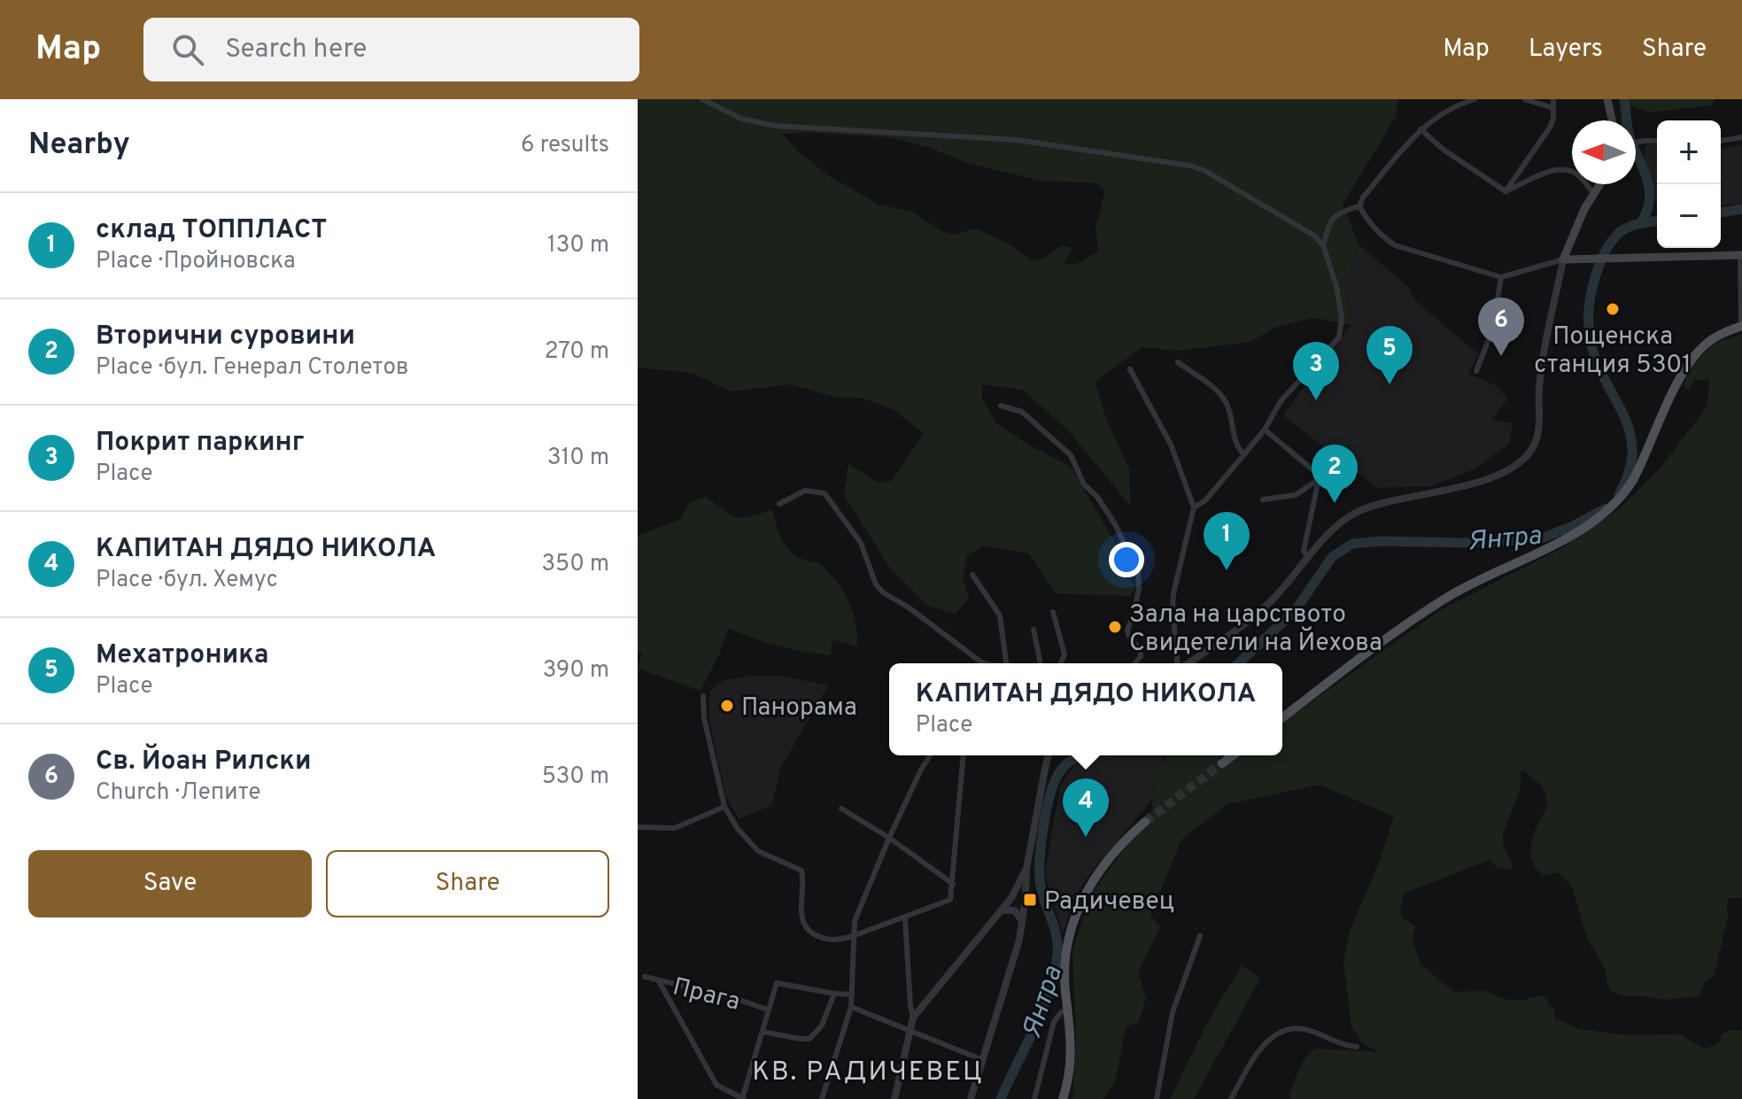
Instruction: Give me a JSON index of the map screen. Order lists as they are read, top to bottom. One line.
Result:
{"streets":{"street":["Прага"]},"districts":["КВ. РАДИЧЕВЕЦ"],"water":["Янтра"],"places":{"other":["Пощенска станция 5301","Зала на царството Свидетели на Йехова","Панорама"],"transit":["Радичевец"]},"north":"left","page":{"header":"Map","search":"Search here","nav":["Map","Layers","Share"],"heading":["Nearby","6 results"],"map_buttons":["+","−"],"list":[{"mark":"1","name":"склад ТОППЛАСТ","note":"Place · Пройновска","value":"130 m"},{"mark":"2","name":"Вторични суровини","note":"Place · бул. Генерал Столетов","value":"270 m"},{"mark":"3","name":"Покрит паркинг","note":"Place","value":"310 m"},{"mark":"4","name":"КАПИТАН ДЯДО НИКОЛА","note":"Place · бул. Хемус","value":"350 m"},{"mark":"5","name":"Мехатроника","note":"Place","value":"390 m"},{"mark":"6","name":"Св. Йоан Рилски","note":"Church · Лепите","value":"530 m"}],"pins":["6","5","3","2","1","4"],"popup":["КАПИТАН ДЯДО НИКОЛА","Place"],"buttons":["Save","Share"]}}
